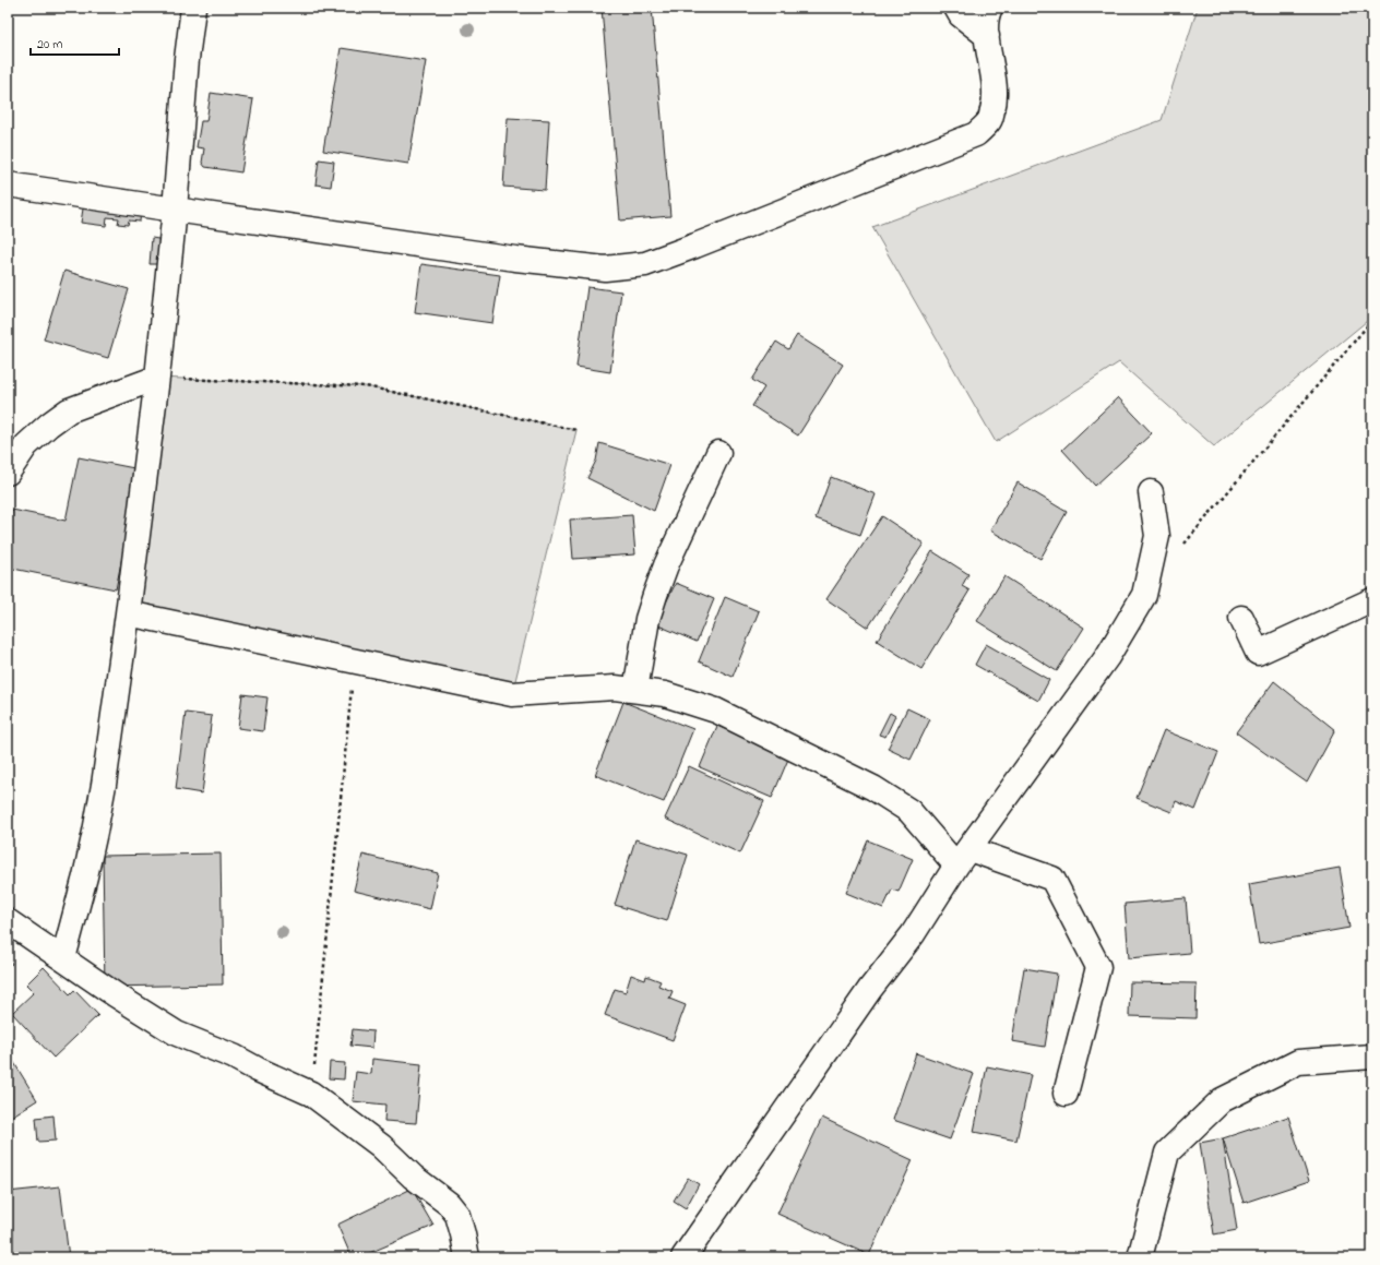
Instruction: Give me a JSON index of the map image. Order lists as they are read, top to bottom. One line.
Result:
{"scale_bar":"20 m"}
